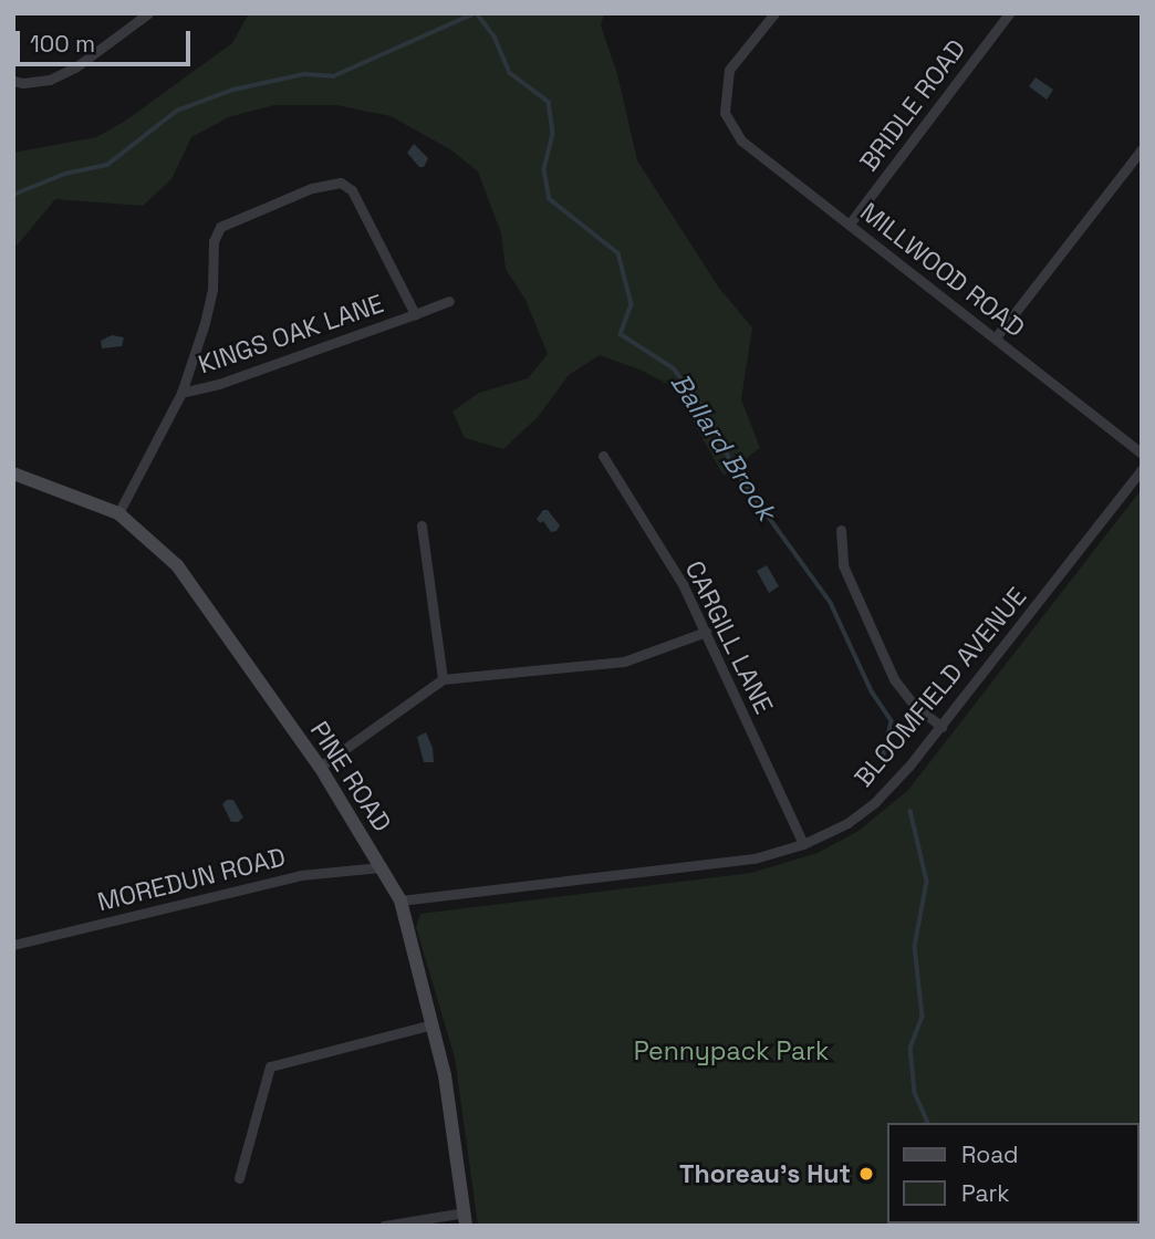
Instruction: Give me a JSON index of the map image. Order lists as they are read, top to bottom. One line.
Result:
{"streets":{"street":["BRIDLE ROAD","MILLWOOD ROAD","KINGS OAK LANE","CARGILL LANE","BLOOMFIELD AVENUE","PINE ROAD","MOREDUN ROAD"]},"crossings":[["BRIDLE ROAD","MILLWOOD ROAD"],["KINGS OAK LANE","PINE ROAD"],["CARGILL LANE","BLOOMFIELD AVENUE"],["BLOOMFIELD AVENUE","PINE ROAD"],["PINE ROAD","MOREDUN ROAD"]],"water":["Ballard Brook"],"parks":["Pennypack Park"],"places":["Thoreau’s Hut"],"legend":["Road","Park"],"scale_bar":"100 m"}
